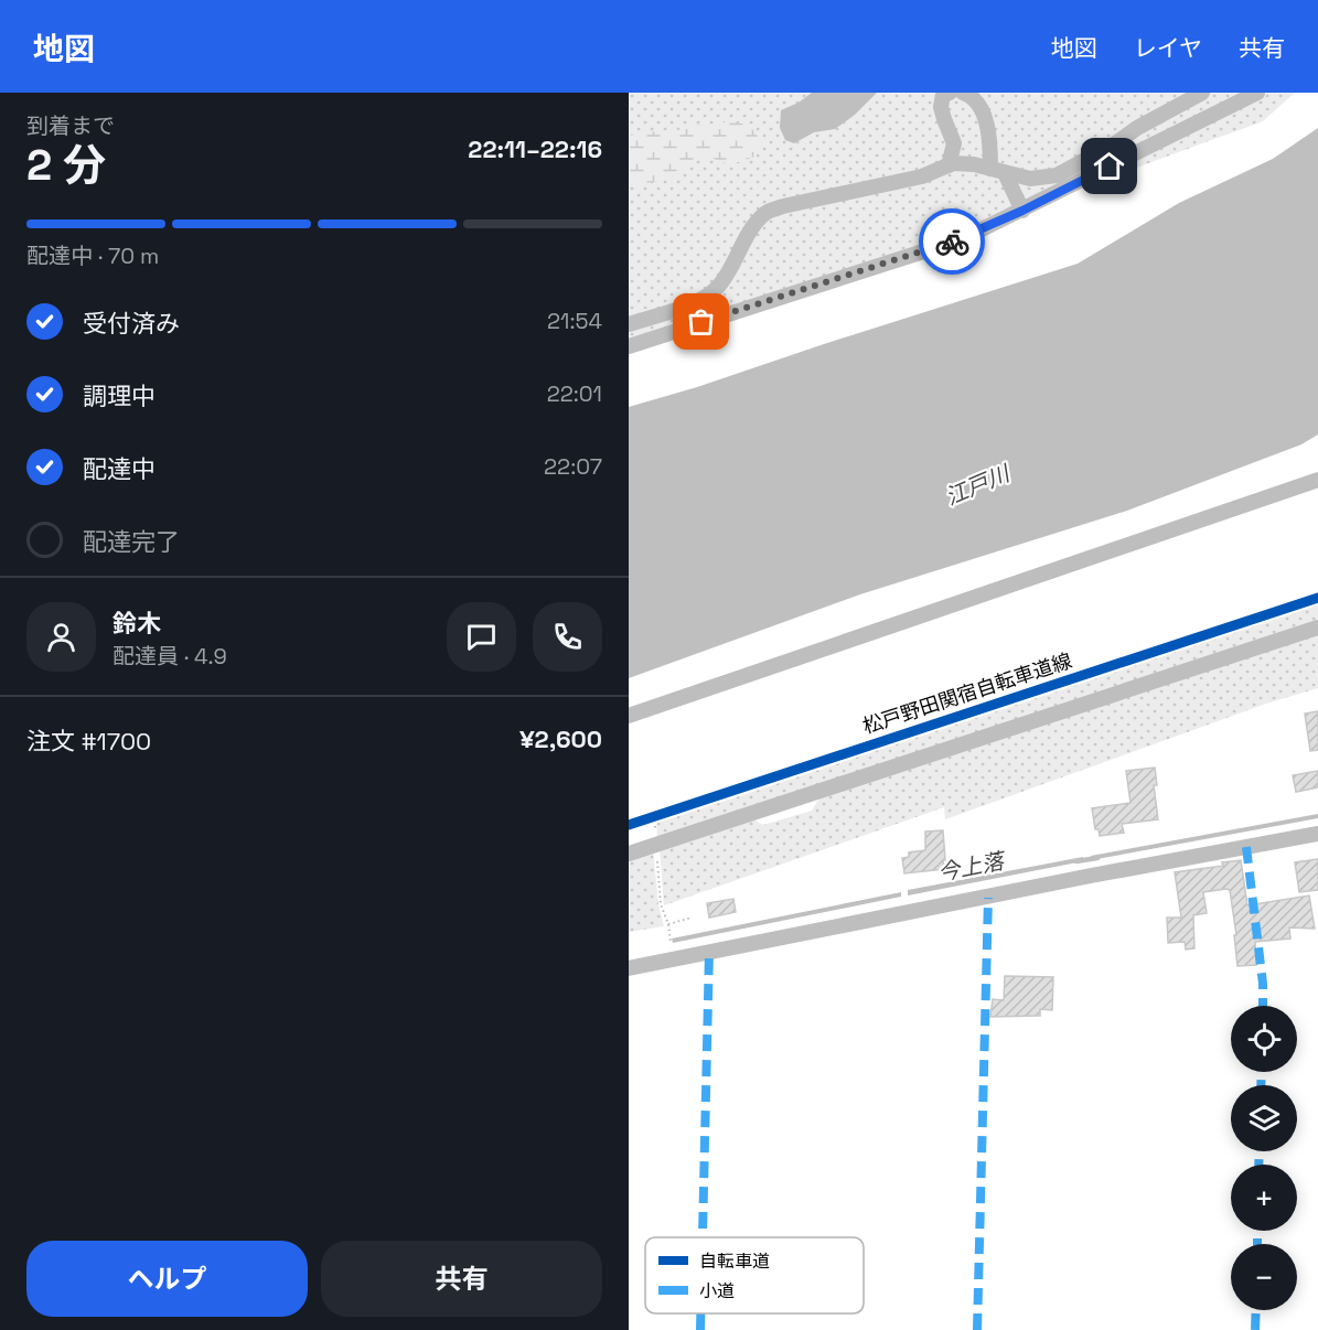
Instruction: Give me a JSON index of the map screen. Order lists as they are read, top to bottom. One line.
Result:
{"streets":{"cycle path":["松戸野田関宿自転車道線"]},"water":["江戸川","今上落"],"legend":["自転車道","小道"],"page":{"header":"地図","nav":["地図","レイヤ","共有"],"heading":["2 分","到着まで","22:11–22:16"],"panel":["鈴木","配達員 · 4.9","注文 #1700","¥2,600"],"bar":"配達中 · 70 m","list":[["受付済み","21:54"],["調理中","22:01"],["配達中","22:07"],"配達完了"],"map_buttons":["+","−"],"buttons":["ヘルプ","共有"]}}
